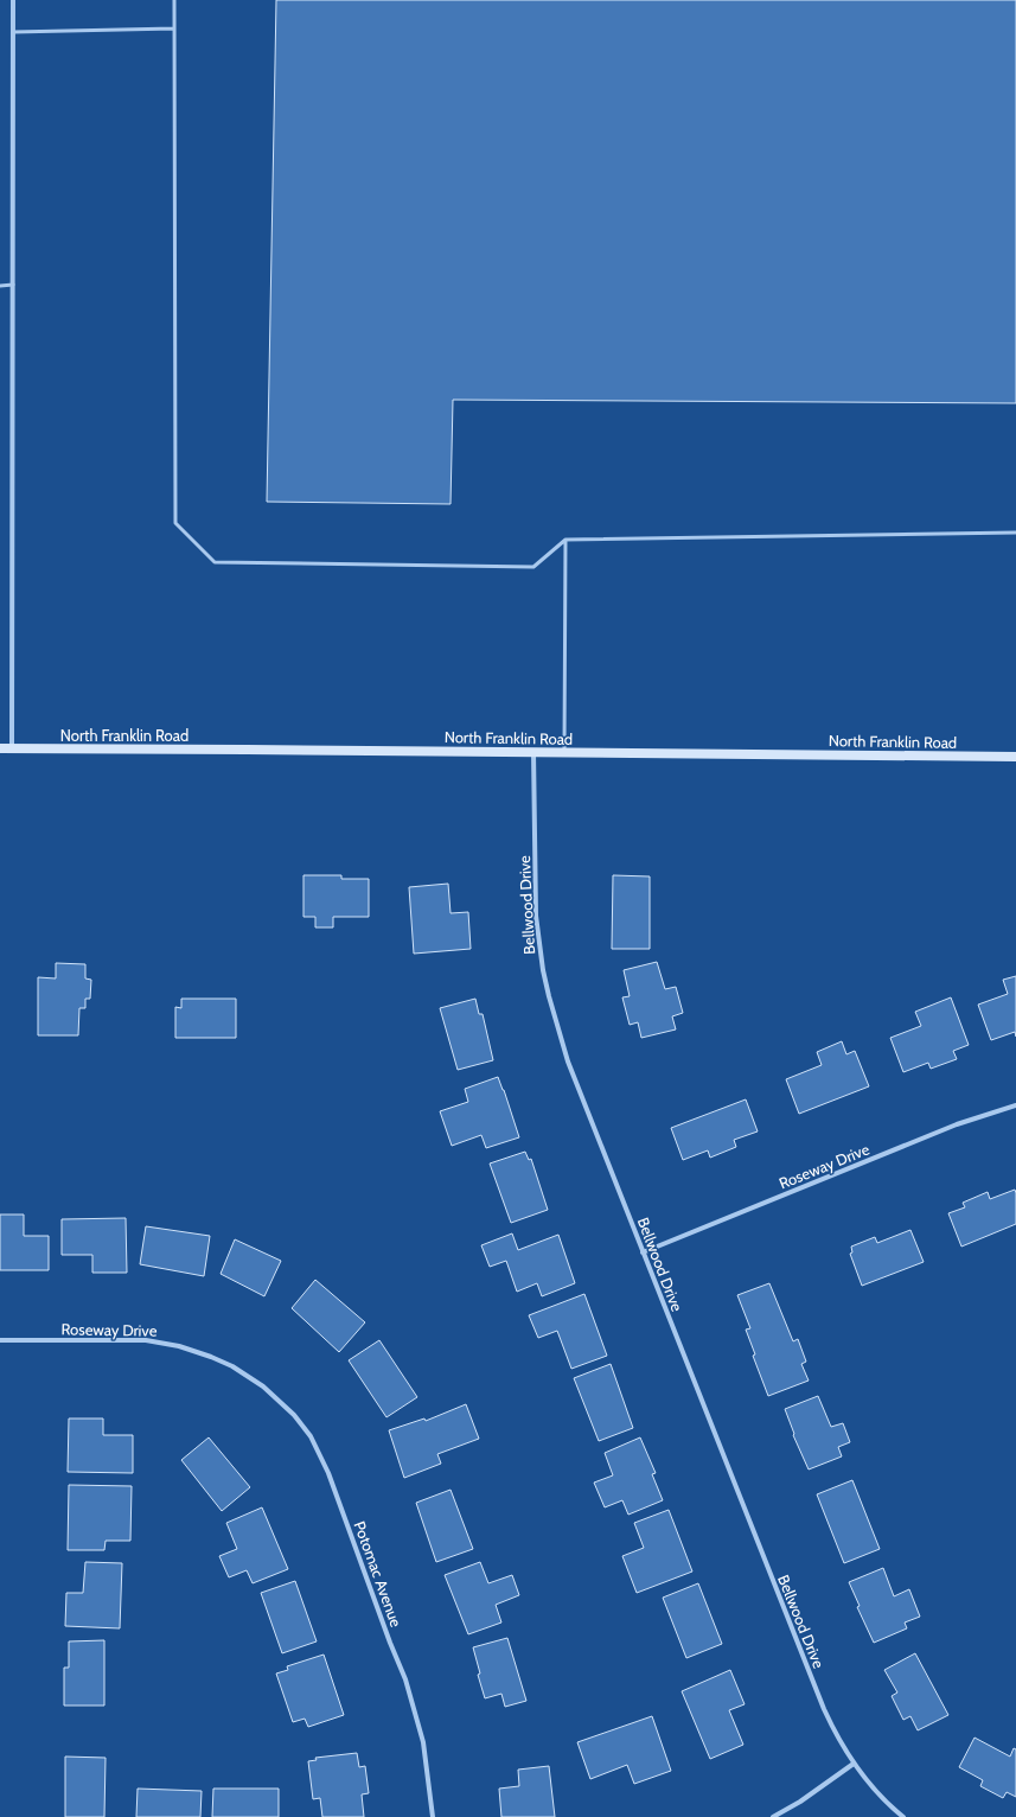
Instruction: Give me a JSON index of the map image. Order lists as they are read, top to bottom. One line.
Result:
{"streets":{"main road":["North Franklin Road"],"street":["Bellwood Drive","Roseway Drive","Potomac Avenue"]},"crossings":[["North Franklin Road","Bellwood Drive"],["Bellwood Drive","Roseway Drive"],["Roseway Drive","Potomac Avenue"]]}
